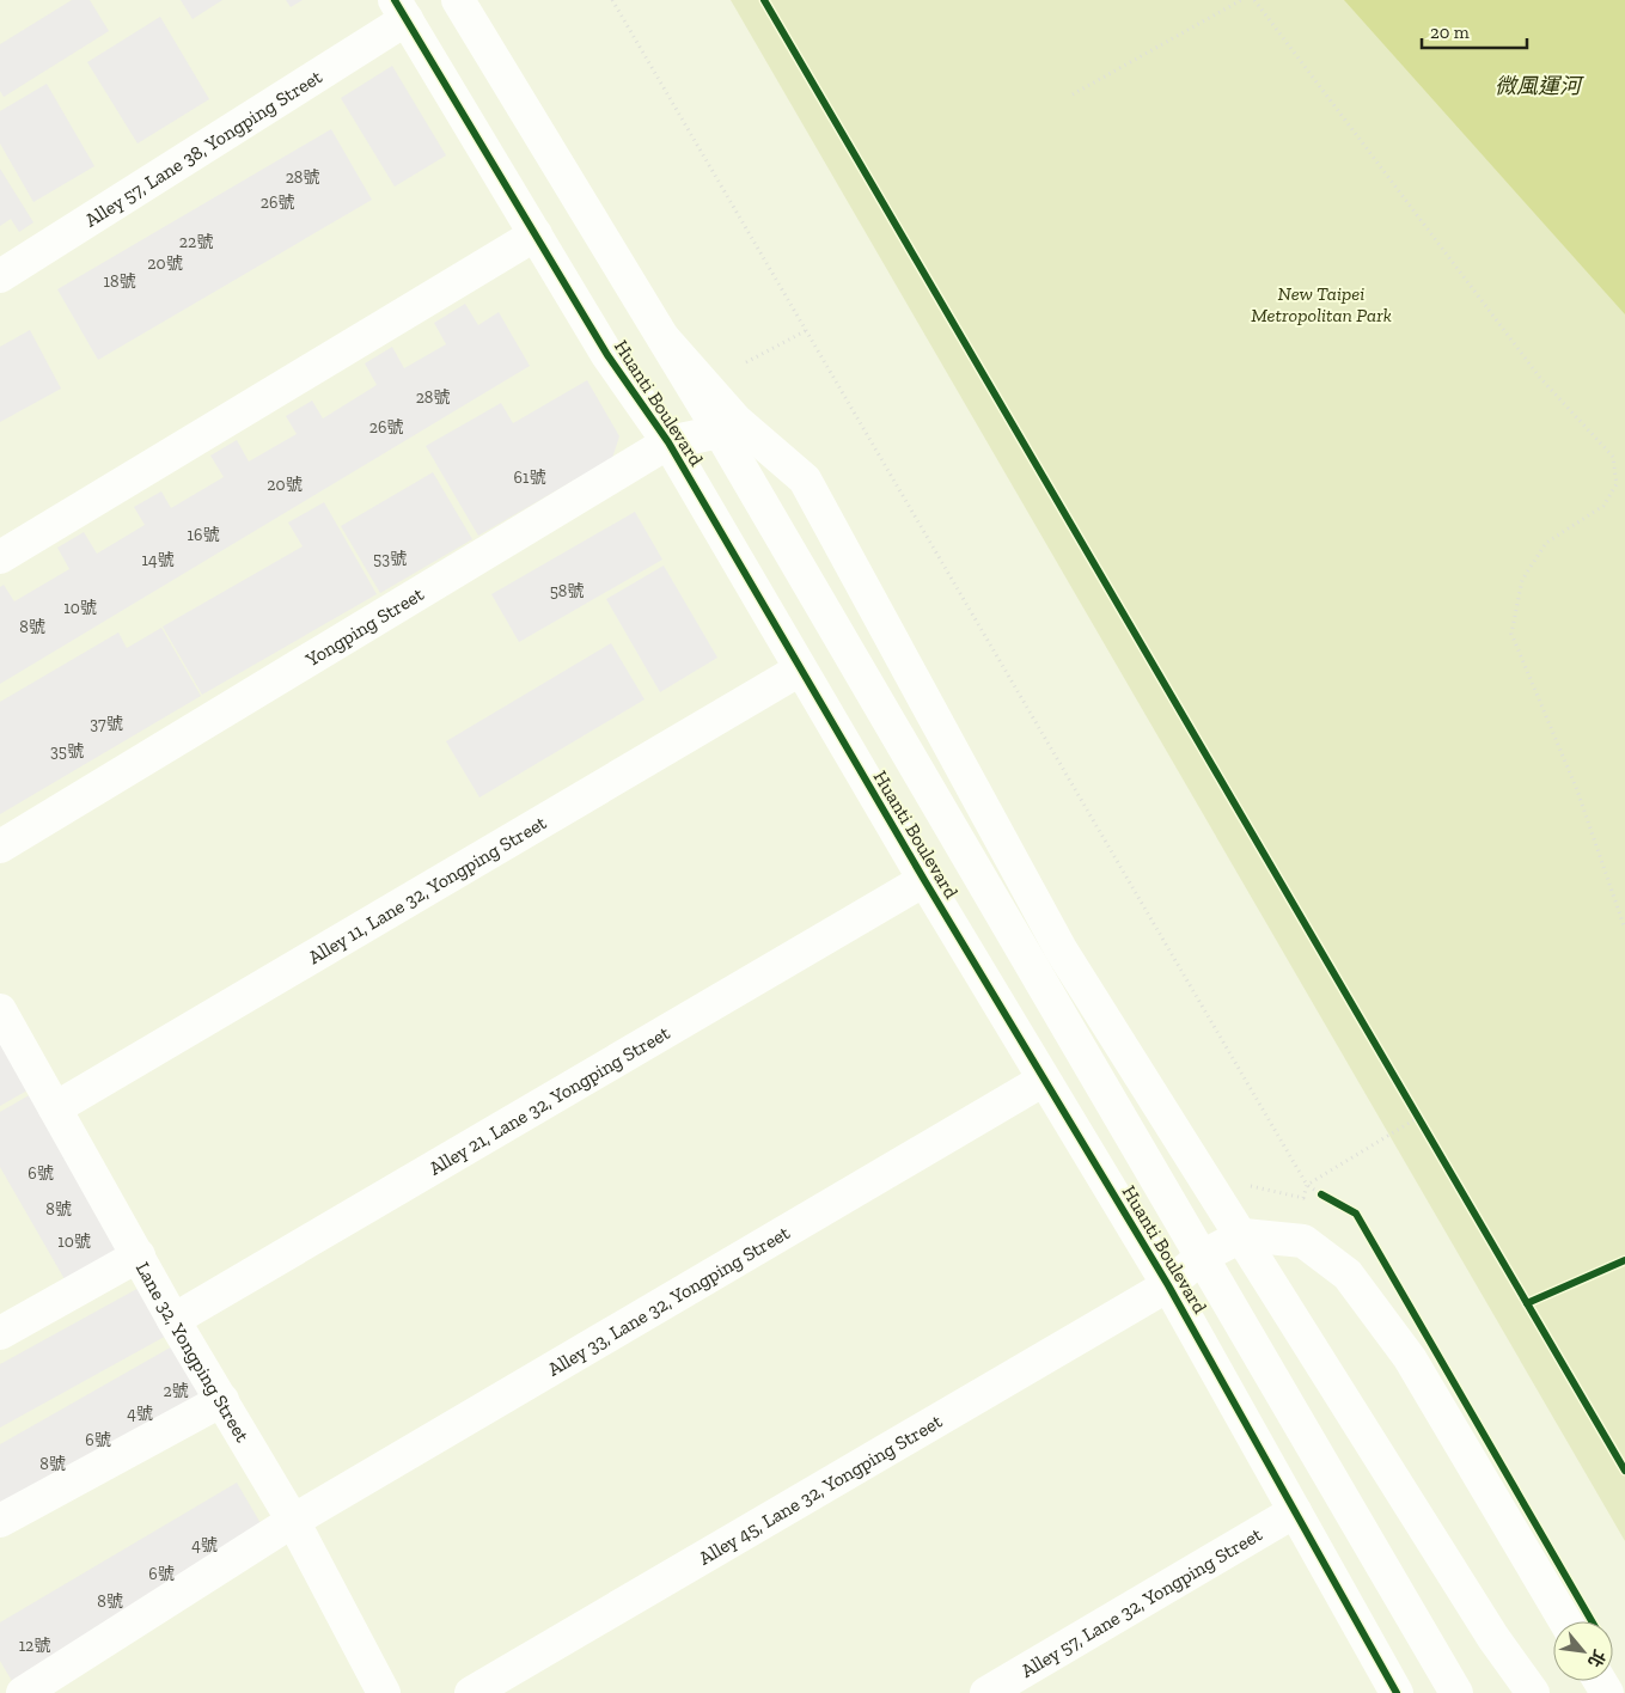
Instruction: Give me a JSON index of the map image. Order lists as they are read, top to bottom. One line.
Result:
{"streets":{"street":["Alley 57, Lane 38, Yongping Street","Huanti Boulevard","Yongping Street","Alley 11, Lane 32, Yongping Street","Alley 21, Lane 32, Yongping Street","Alley 33, Lane 32, Yongping Street","Lane 32, Yongping Street","Alley 45, Lane 32, Yongping Street","Alley 57, Lane 32, Yongping Street"]},"crossings":[["Alley 57, Lane 38, Yongping Street","Huanti Boulevard"],["Huanti Boulevard","Yongping Street"],["Huanti Boulevard","Alley 11, Lane 32, Yongping Street"],["Huanti Boulevard","Alley 21, Lane 32, Yongping Street"],["Huanti Boulevard","Alley 33, Lane 32, Yongping Street"],["Huanti Boulevard","Alley 45, Lane 32, Yongping Street"],["Huanti Boulevard","Alley 57, Lane 32, Yongping Street"],["Alley 11, Lane 32, Yongping Street","Lane 32, Yongping Street"],["Alley 21, Lane 32, Yongping Street","Lane 32, Yongping Street"],["Alley 33, Lane 32, Yongping Street","Lane 32, Yongping Street"]],"water":["微風運河"],"parks":["New Taipei Metropolitan Park"],"house_numbers":["28號","26號","22號","20號","18號","28號","26號","61號","20號","16號","53號","14號","58號","10號","8號","37號","35號","6號","8號","10號","2號","4號","6號","8號","4號","6號","8號","12號"],"scale_bar":"20 m","north":"bottom right"}
